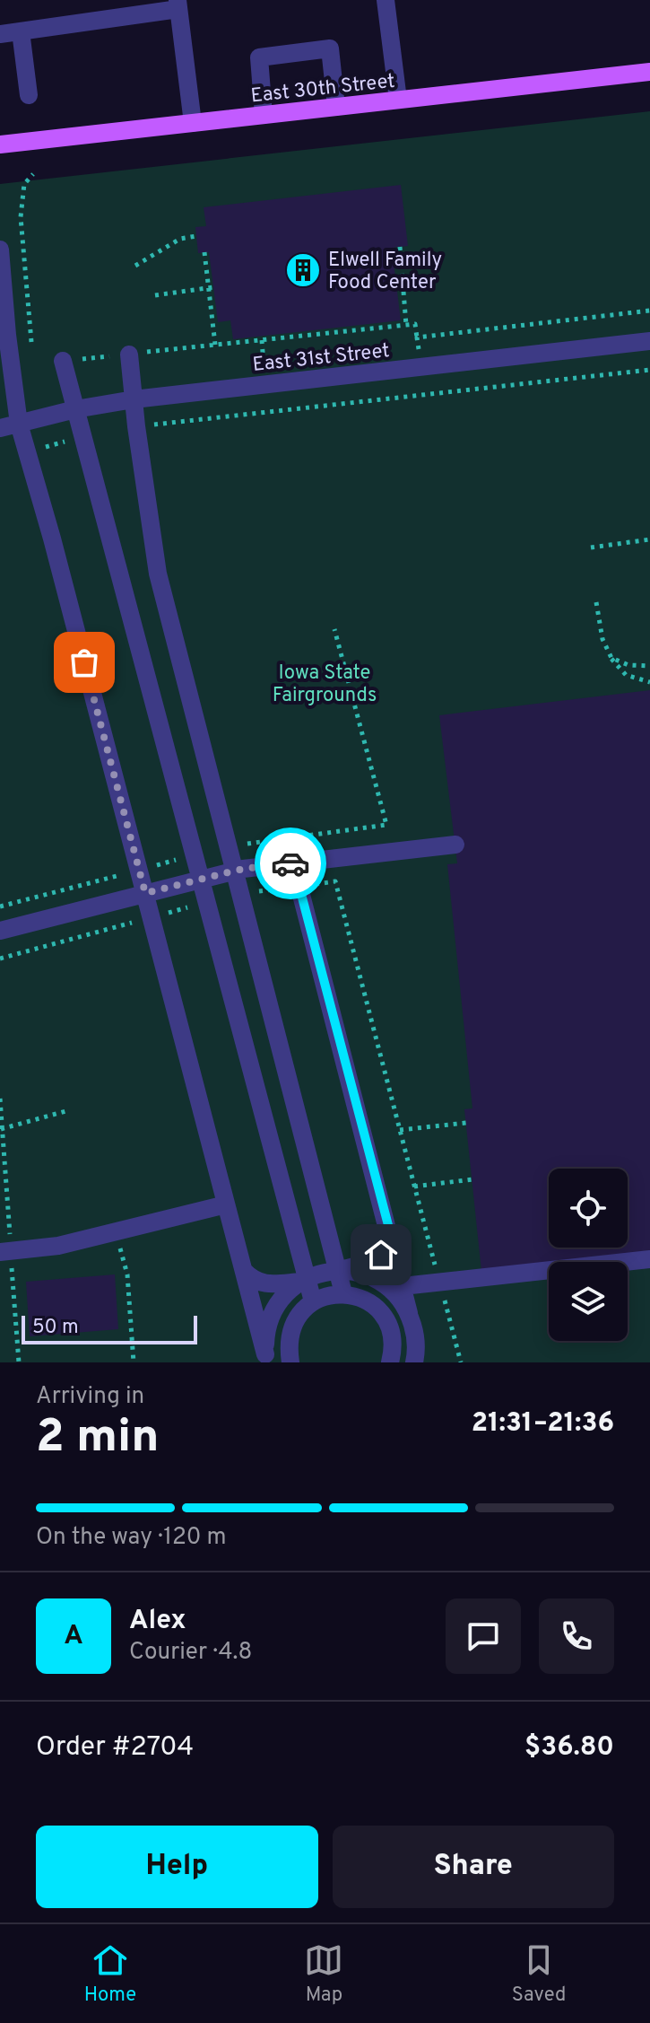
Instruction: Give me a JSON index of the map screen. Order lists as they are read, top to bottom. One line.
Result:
{"streets":{"main road":["East 30th Street"],"street":["East 31st Street"]},"parks":["Iowa State Fairgrounds"],"places":{"building":["Elwell Family Food Center"]},"scale_bar":"50 m","page":{"scale":"50 m","heading":["2 min","Arriving in","21:31–21:36"],"panel":["Alex","Courier · 4.8","Order #2704","$36.80"],"bar":"On the way · 120 m","round":"A","buttons":["Help","Share"],"tabs":["Home","Map","Saved"]}}
